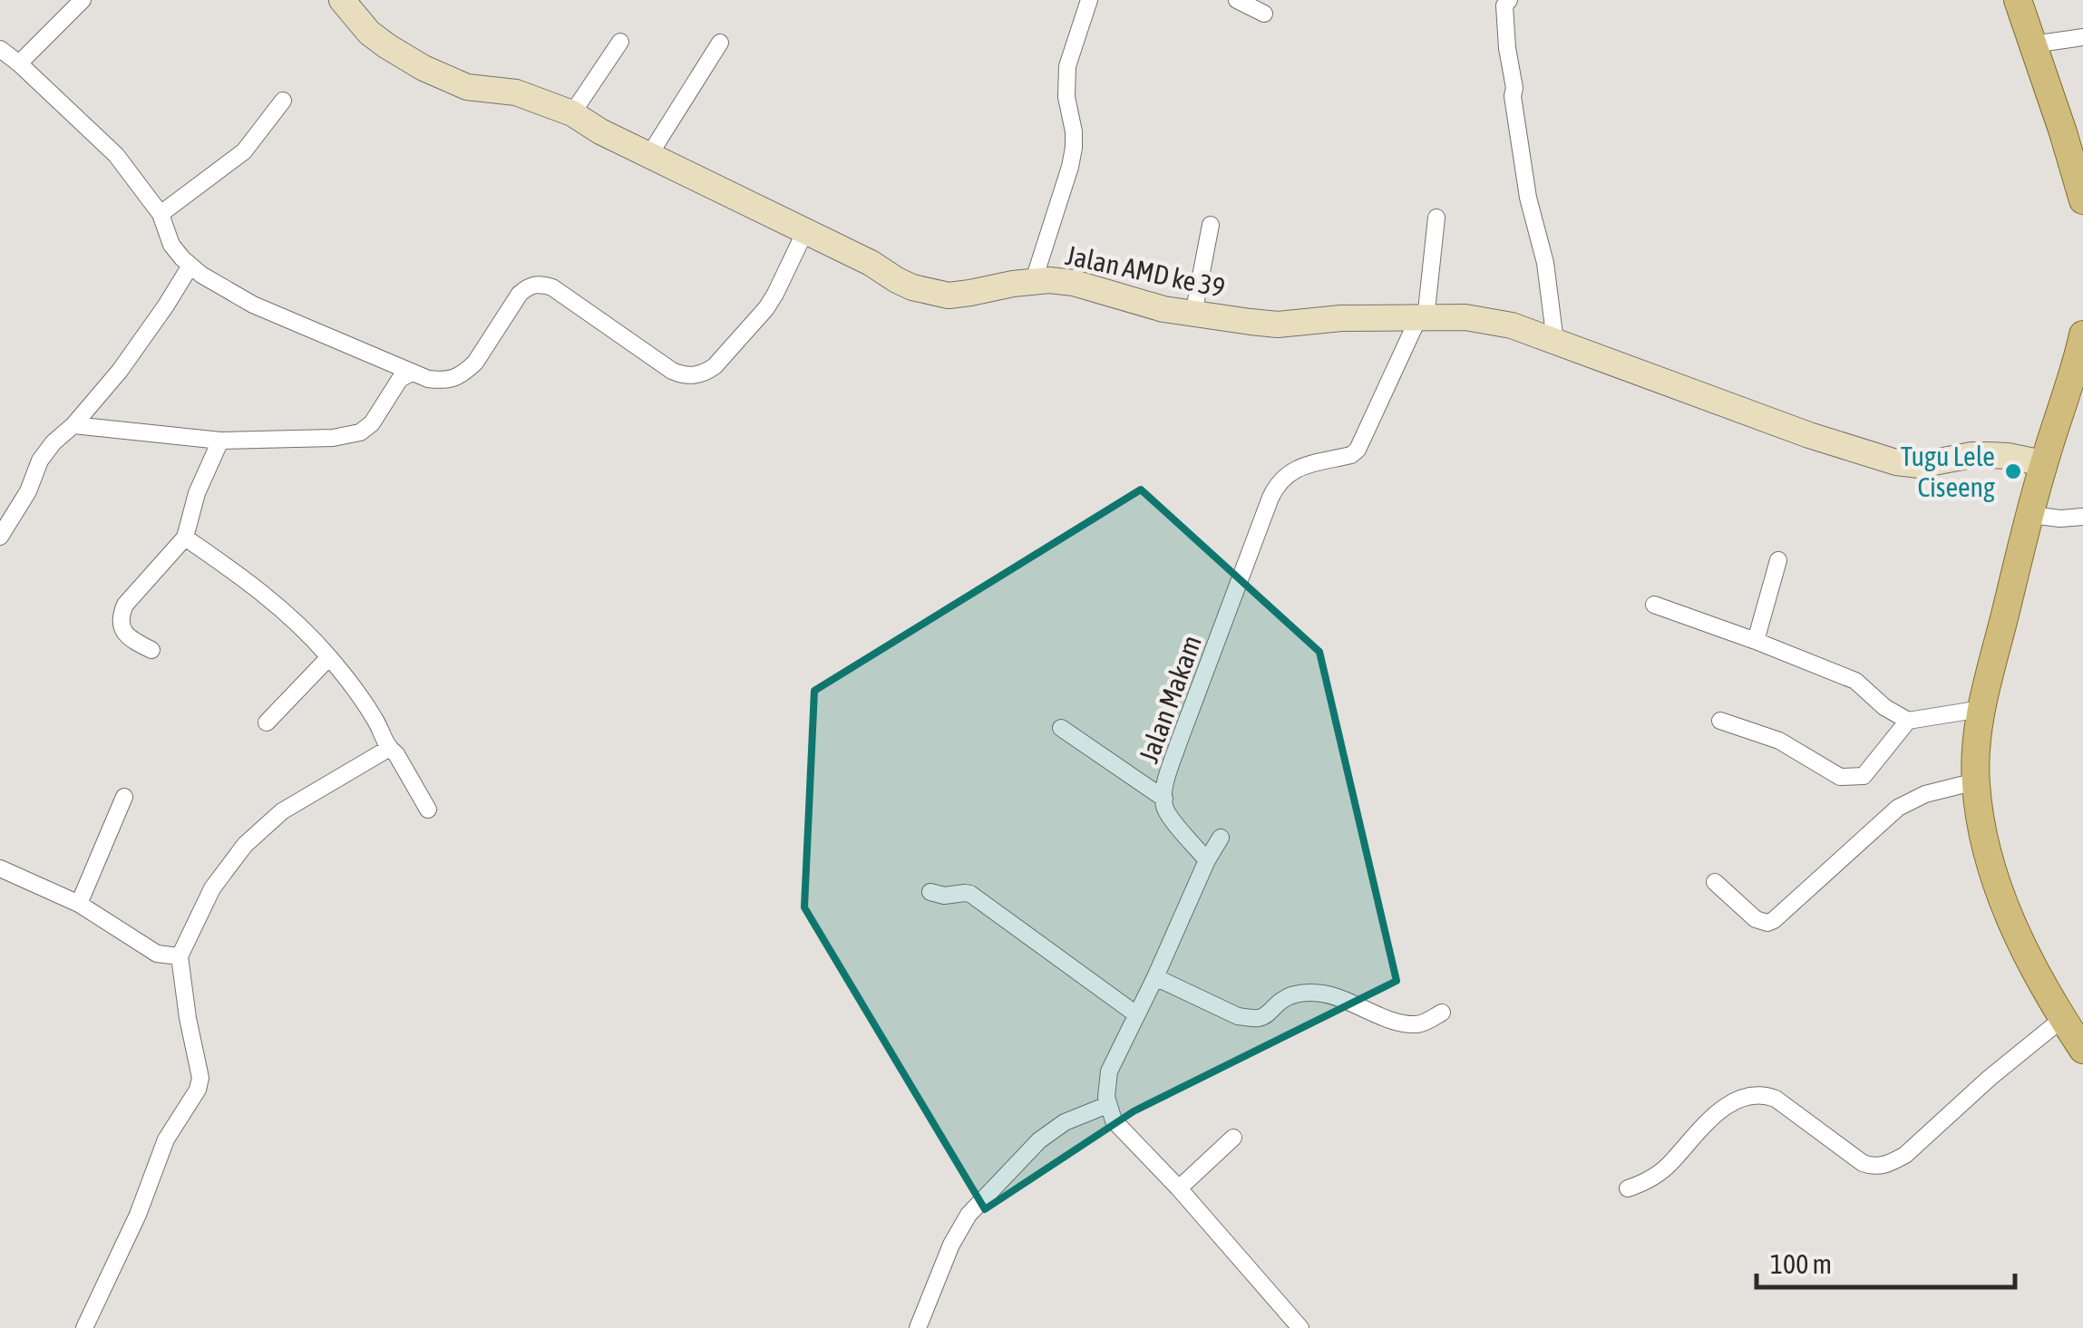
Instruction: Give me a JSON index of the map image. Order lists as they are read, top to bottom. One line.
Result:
{"streets":{"street":["Jalan AMD ke 39","Jalan Makam"]},"crossings":[["Jalan AMD ke 39","Jalan Makam"]],"places":["Tugu Lele Ciseeng"],"scale_bar":"100 m"}
